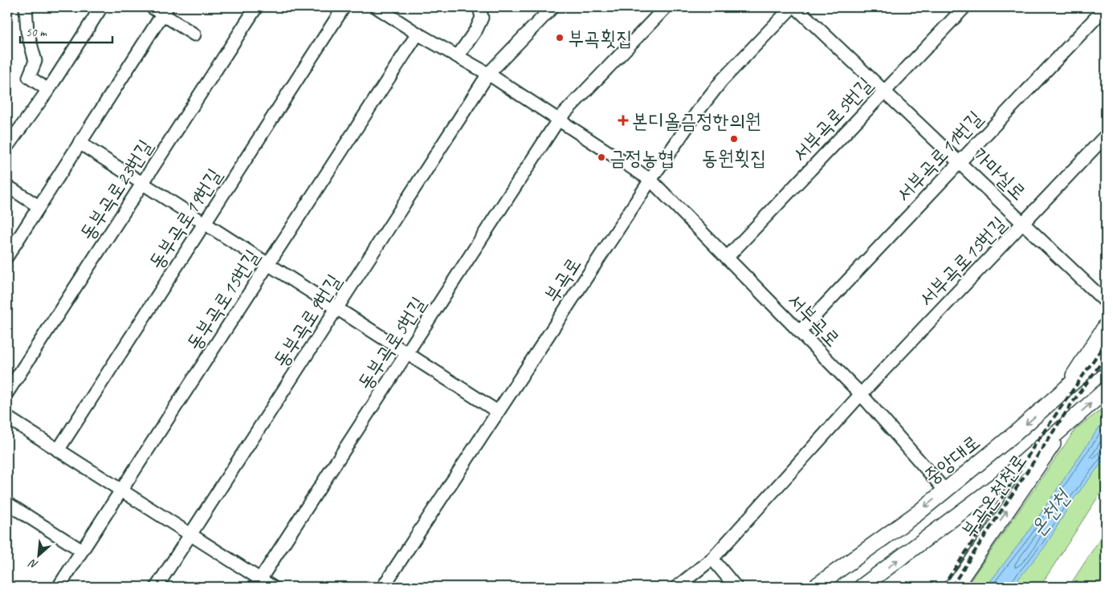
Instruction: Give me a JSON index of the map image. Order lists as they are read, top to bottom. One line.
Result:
{"streets":{"main road":["중앙대로","부곡온천천로"],"street":["서부곡로5번길","서부곡로11번길","가마실로","동부곡로23번길","동부곡로19번길","서부곡로15번길","부곡로","동부곡로15번길","서부곡로","동부곡로9번길","동부곡로5번길"]},"crossings":[["서부곡로5번길","가마실로"],["서부곡로5번길","서부곡로"],["서부곡로11번길","가마실로"],["서부곡로11번길","서부곡로"],["가마실로","서부곡로15번길"],["서부곡로15번길","서부곡로"],["부곡로","서부곡로"],["동부곡로15번길","서부곡로"],["서부곡로","동부곡로9번길"],["서부곡로","동부곡로5번길"],["서부곡로","중앙대로"]],"water":["온천천"],"places":{"other":["부곡횟집","동원횟집","금정농협"],"health":["본디올금정한의원"]},"scale_bar":"50 m","north":"bottom left"}
